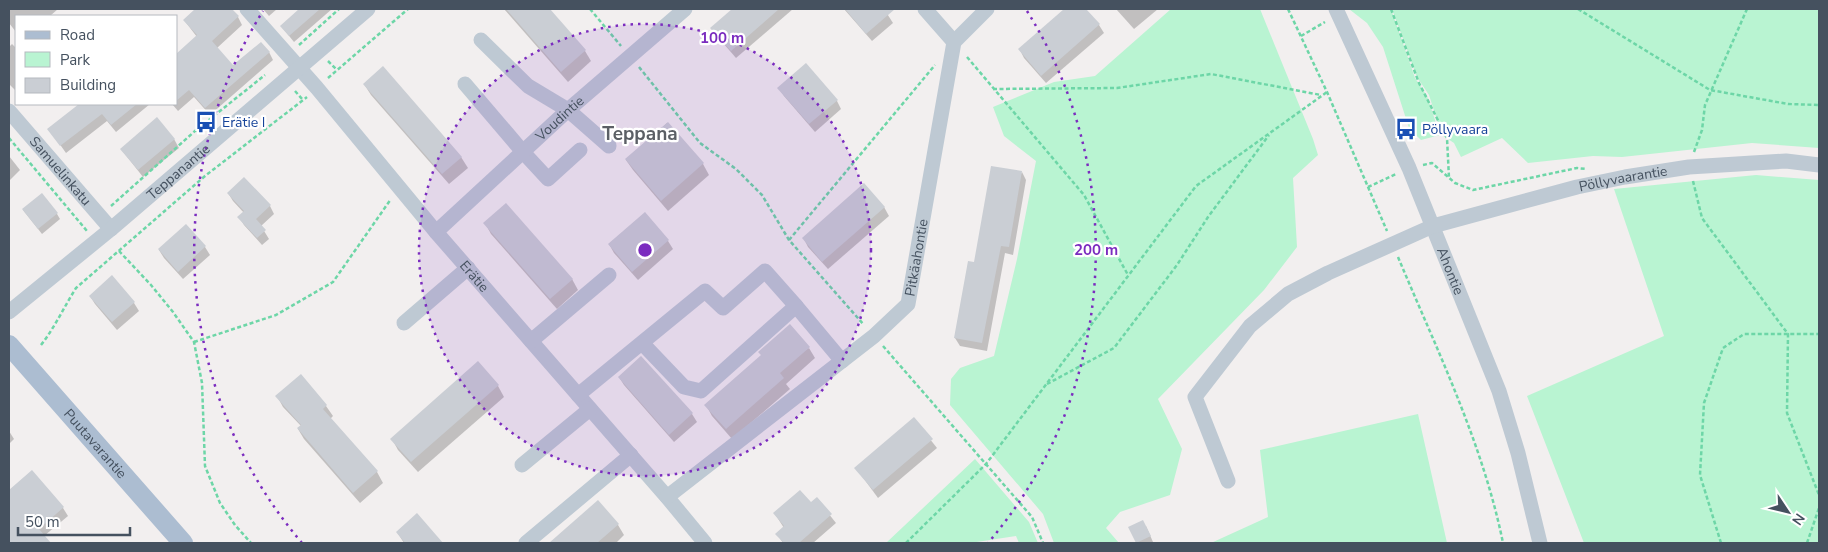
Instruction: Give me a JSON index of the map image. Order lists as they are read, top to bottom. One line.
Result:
{"streets":{"main road":["Puutavarantie"],"street":["Voudintie","Samuelinkatu","Teppanantie","Pöllyvaarantie","Pitkäahontie","Ahontie","Erätie"]},"crossings":[["Voudintie","Erätie"],["Samuelinkatu","Teppanantie"],["Teppanantie","Erätie"],["Pöllyvaarantie","Ahontie"],["Pitkäahontie","Erätie"]],"districts":["Teppana"],"places":{"bus stop":["Erätie I","Pöllyvaara"]},"legend":["Road","Park","Building"],"scale_bar":"50 m","north":"bottom right","rings":["100 m","200 m"]}
